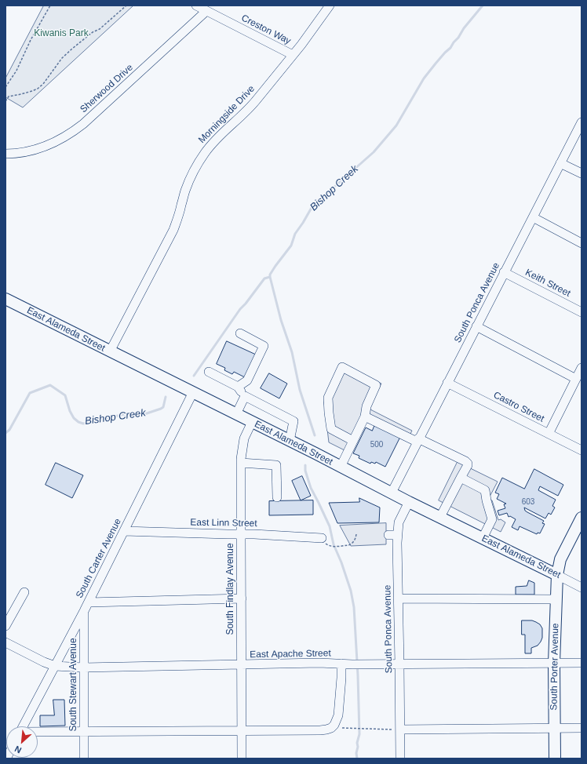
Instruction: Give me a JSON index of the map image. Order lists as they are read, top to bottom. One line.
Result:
{"streets":{"main road":["East Alameda Street","South Porter Avenue"],"street":["Creston Way","Sherwood Drive","Morningside Drive","Keith Street","South Ponca Avenue","Castro Street","East Linn Street","South Carter Avenue","South Findlay Avenue","East Apache Street","South Stewart Avenue"]},"crossings":[["Creston Way","Sherwood Drive"],["Creston Way","Morningside Drive"],["Morningside Drive","East Alameda Street"],["Keith Street","South Ponca Avenue"],["South Ponca Avenue","East Alameda Street"],["South Ponca Avenue","Castro Street"],["South Ponca Avenue","East Apache Street"],["East Alameda Street","South Carter Avenue"],["East Alameda Street","South Findlay Avenue"],["East Alameda Street","South Porter Avenue"],["East Linn Street","South Carter Avenue"],["East Linn Street","South Findlay Avenue"],["South Carter Avenue","East Apache Street"],["South Carter Avenue","South Stewart Avenue"],["South Findlay Avenue","East Apache Street"],["East Apache Street","South Porter Avenue"],["East Apache Street","South Stewart Avenue"]],"water":["Bishop Creek"],"parks":["Kiwanis Park"],"house_numbers":["500","603"],"north":"bottom left"}
